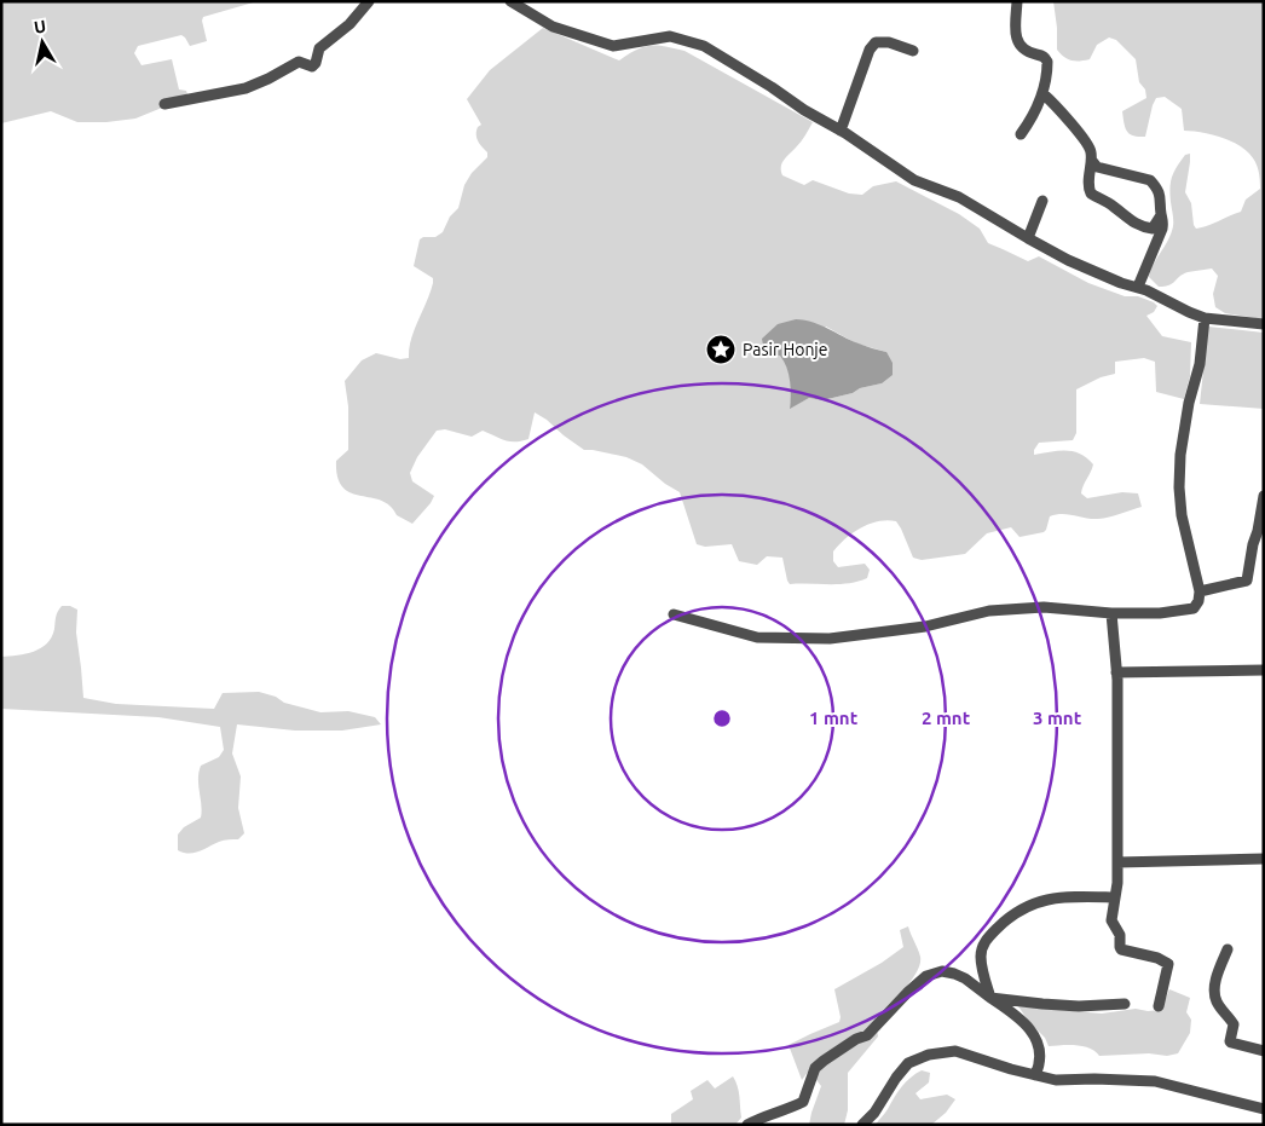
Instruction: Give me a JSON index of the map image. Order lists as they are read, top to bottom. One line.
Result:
{"places":{"place":["Pasir Honje"]},"north":"top","rings":["1 mnt","2 mnt","3 mnt"]}
